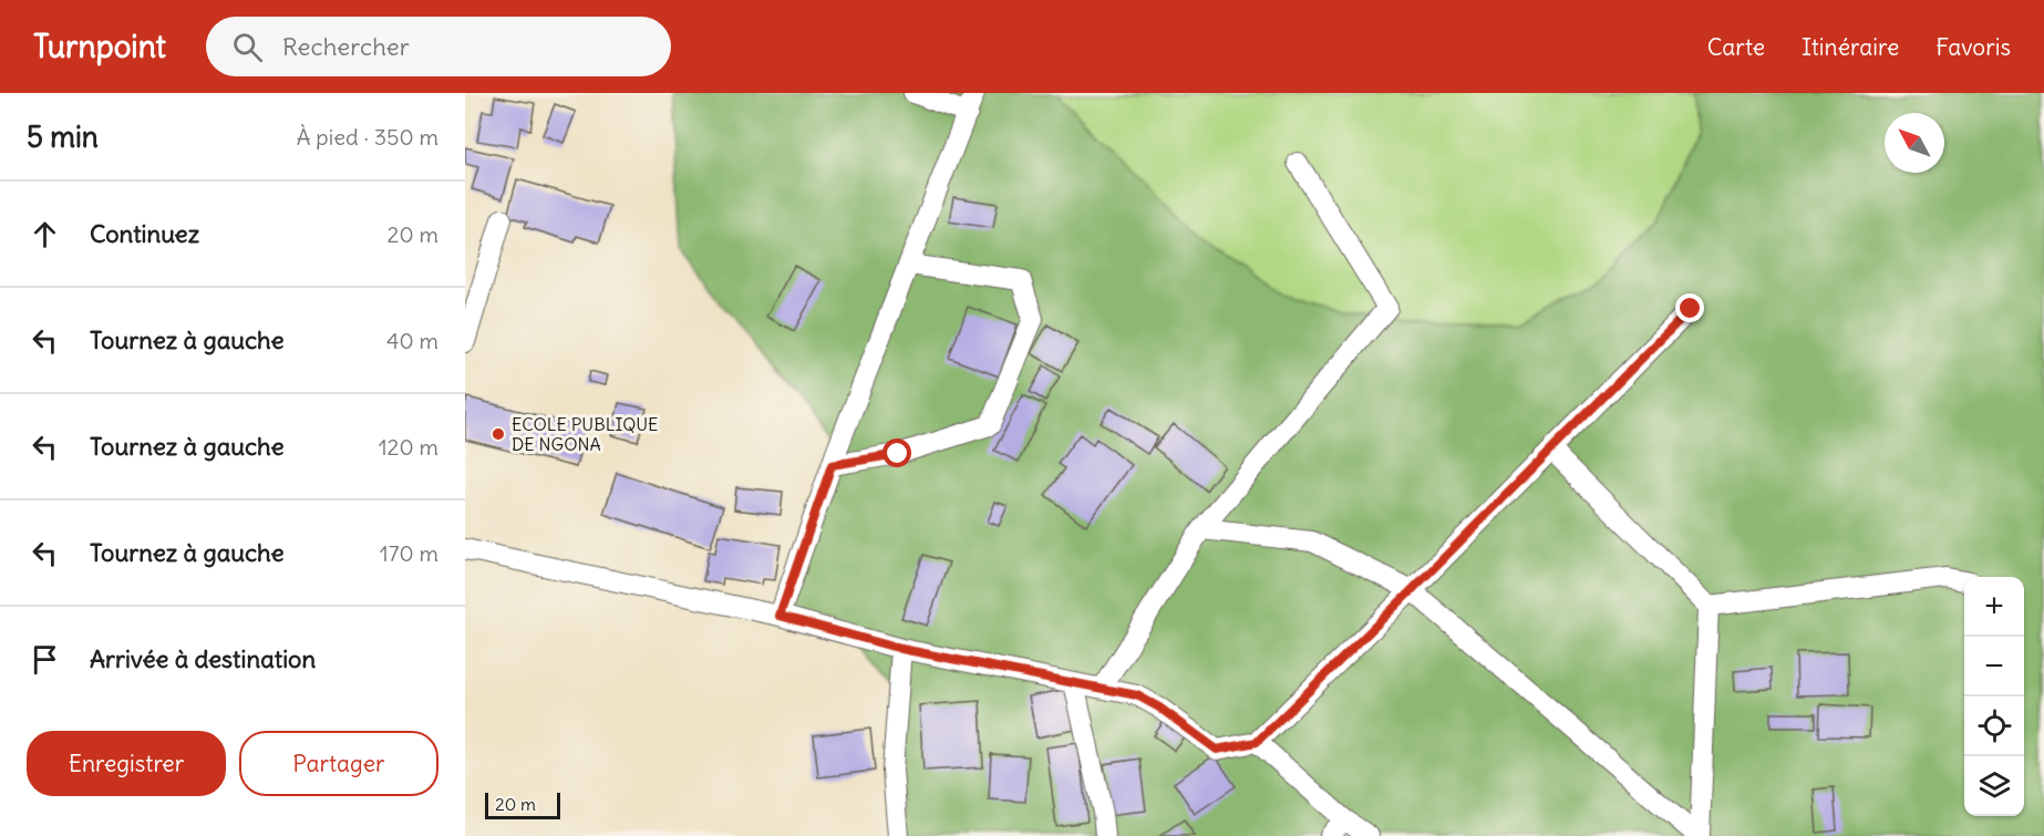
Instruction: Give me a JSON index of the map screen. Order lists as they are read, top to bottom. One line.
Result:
{"places":["ECOLE PUBLIQUE DE NGONA"],"scale_bar":"20 m","north":"top left","page":{"header":"Turnpoint","search":"Rechercher","nav":["Carte","Itinéraire","Favoris"],"heading":["5 min","À pied · 350 m"],"list":[["Continuez","20 m"],["Tournez à gauche","40 m"],["Tournez à gauche","120 m"],["Tournez à gauche","170 m"],"Arrivée à destination"],"map_buttons":["+","−"],"buttons":["Enregistrer","Partager"],"scale":"20 m"}}
